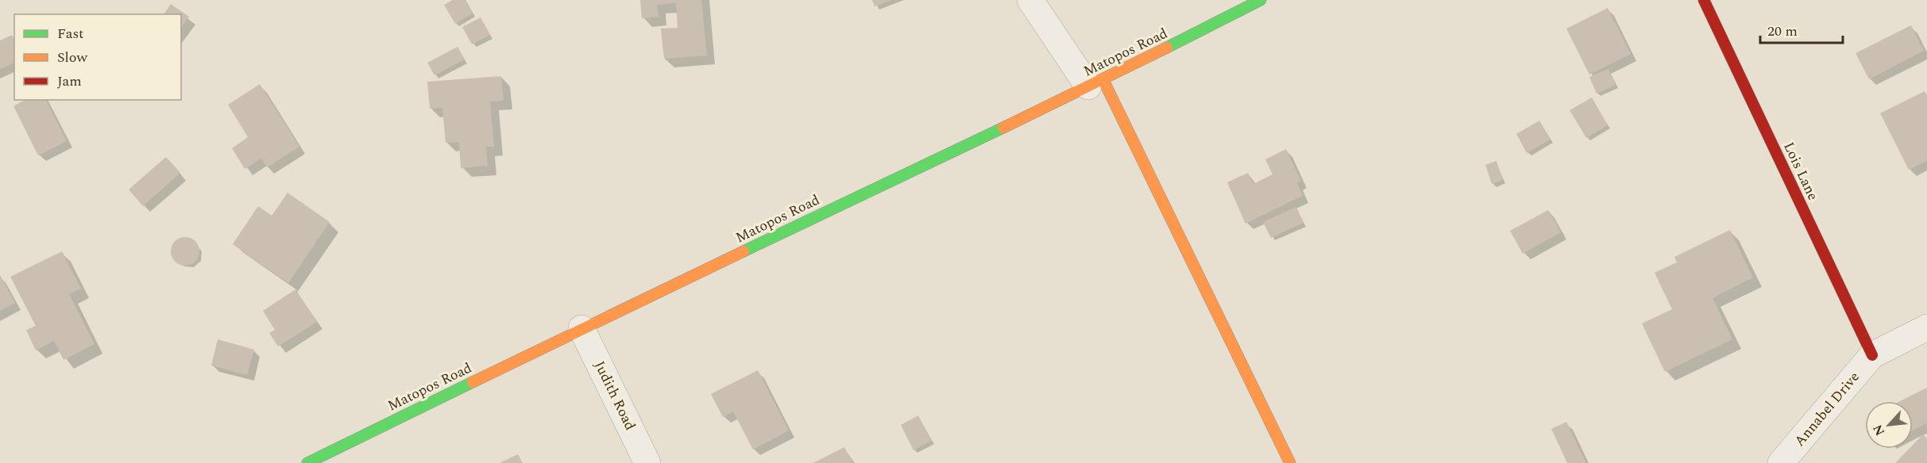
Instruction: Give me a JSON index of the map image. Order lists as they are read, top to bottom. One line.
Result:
{"streets":{"main road":["Matopos Road","Lois Lane"],"street":["Judith Road","Annabel Drive"]},"crossings":[["Matopos Road","Judith Road"],["Lois Lane","Annabel Drive"]],"legend":["Fast","Slow","Jam"],"scale_bar":"20 m","north":"bottom left"}
